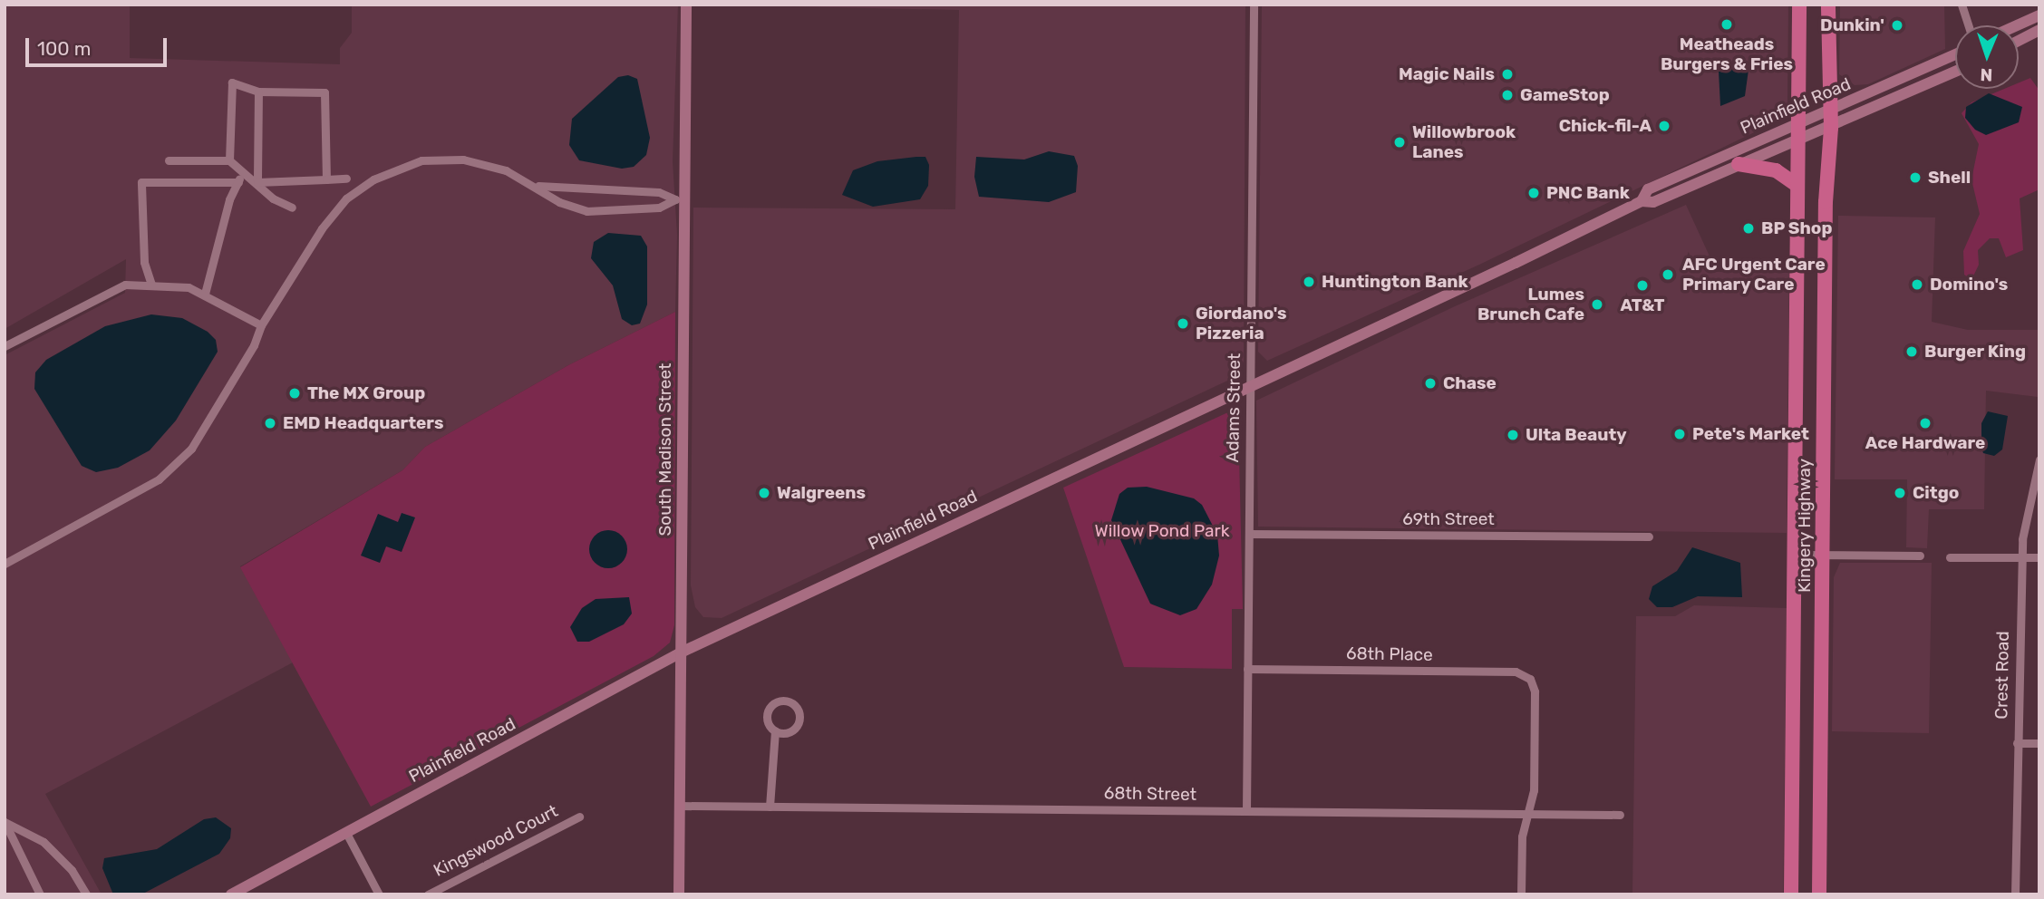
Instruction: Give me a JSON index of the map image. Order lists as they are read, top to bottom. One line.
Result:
{"streets":{"highway":["Kingery Highway"],"main road":["Plainfield Road","South Madison Street"],"street":["Adams Street","69th Street","68th Place","Crest Road","68th Street","Kingswood Court"]},"crossings":[["Plainfield Road","Adams Street"],["Plainfield Road","South Madison Street"],["Plainfield Road","Kingery Highway"],["Adams Street","69th Street"],["Adams Street","68th Place"],["Adams Street","68th Street"],["South Madison Street","68th Street"],["68th Place","68th Street"]],"parks":["Willow Pond Park"],"places":["Meatheads Burgers & Fries","Dunkin'","Magic Nails","GameStop","Chick-fil-A","Willowbrook Lanes","Shell","PNC Bank","BP Shop","AFC Urgent Care Primary Care","Huntington Bank","Domino's","AT&T","Lumes Brunch Cafe","Giordano's Pizzeria","Burger King","Chase","The MX Group","EMD Headquarters","Ace Hardware","Pete's Market","Ulta Beauty","Walgreens","Citgo"],"scale_bar":"100 m","north":"bottom"}
